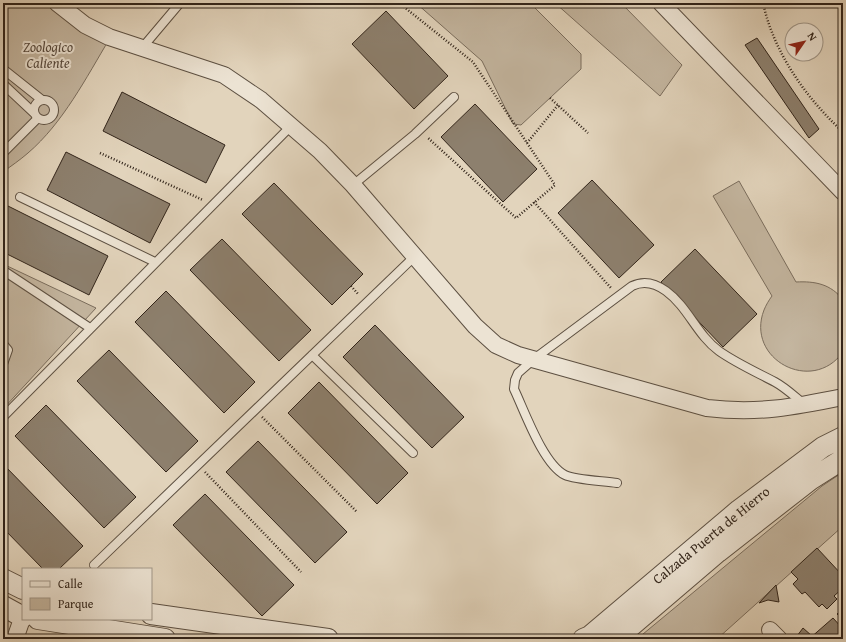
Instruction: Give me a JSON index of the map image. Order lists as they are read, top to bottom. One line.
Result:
{"streets":{"street":["Calzada Puerta de Hierro"]},"parks":["Zoologico Caliente"],"legend":["Calle","Parque"],"north":"top right"}
